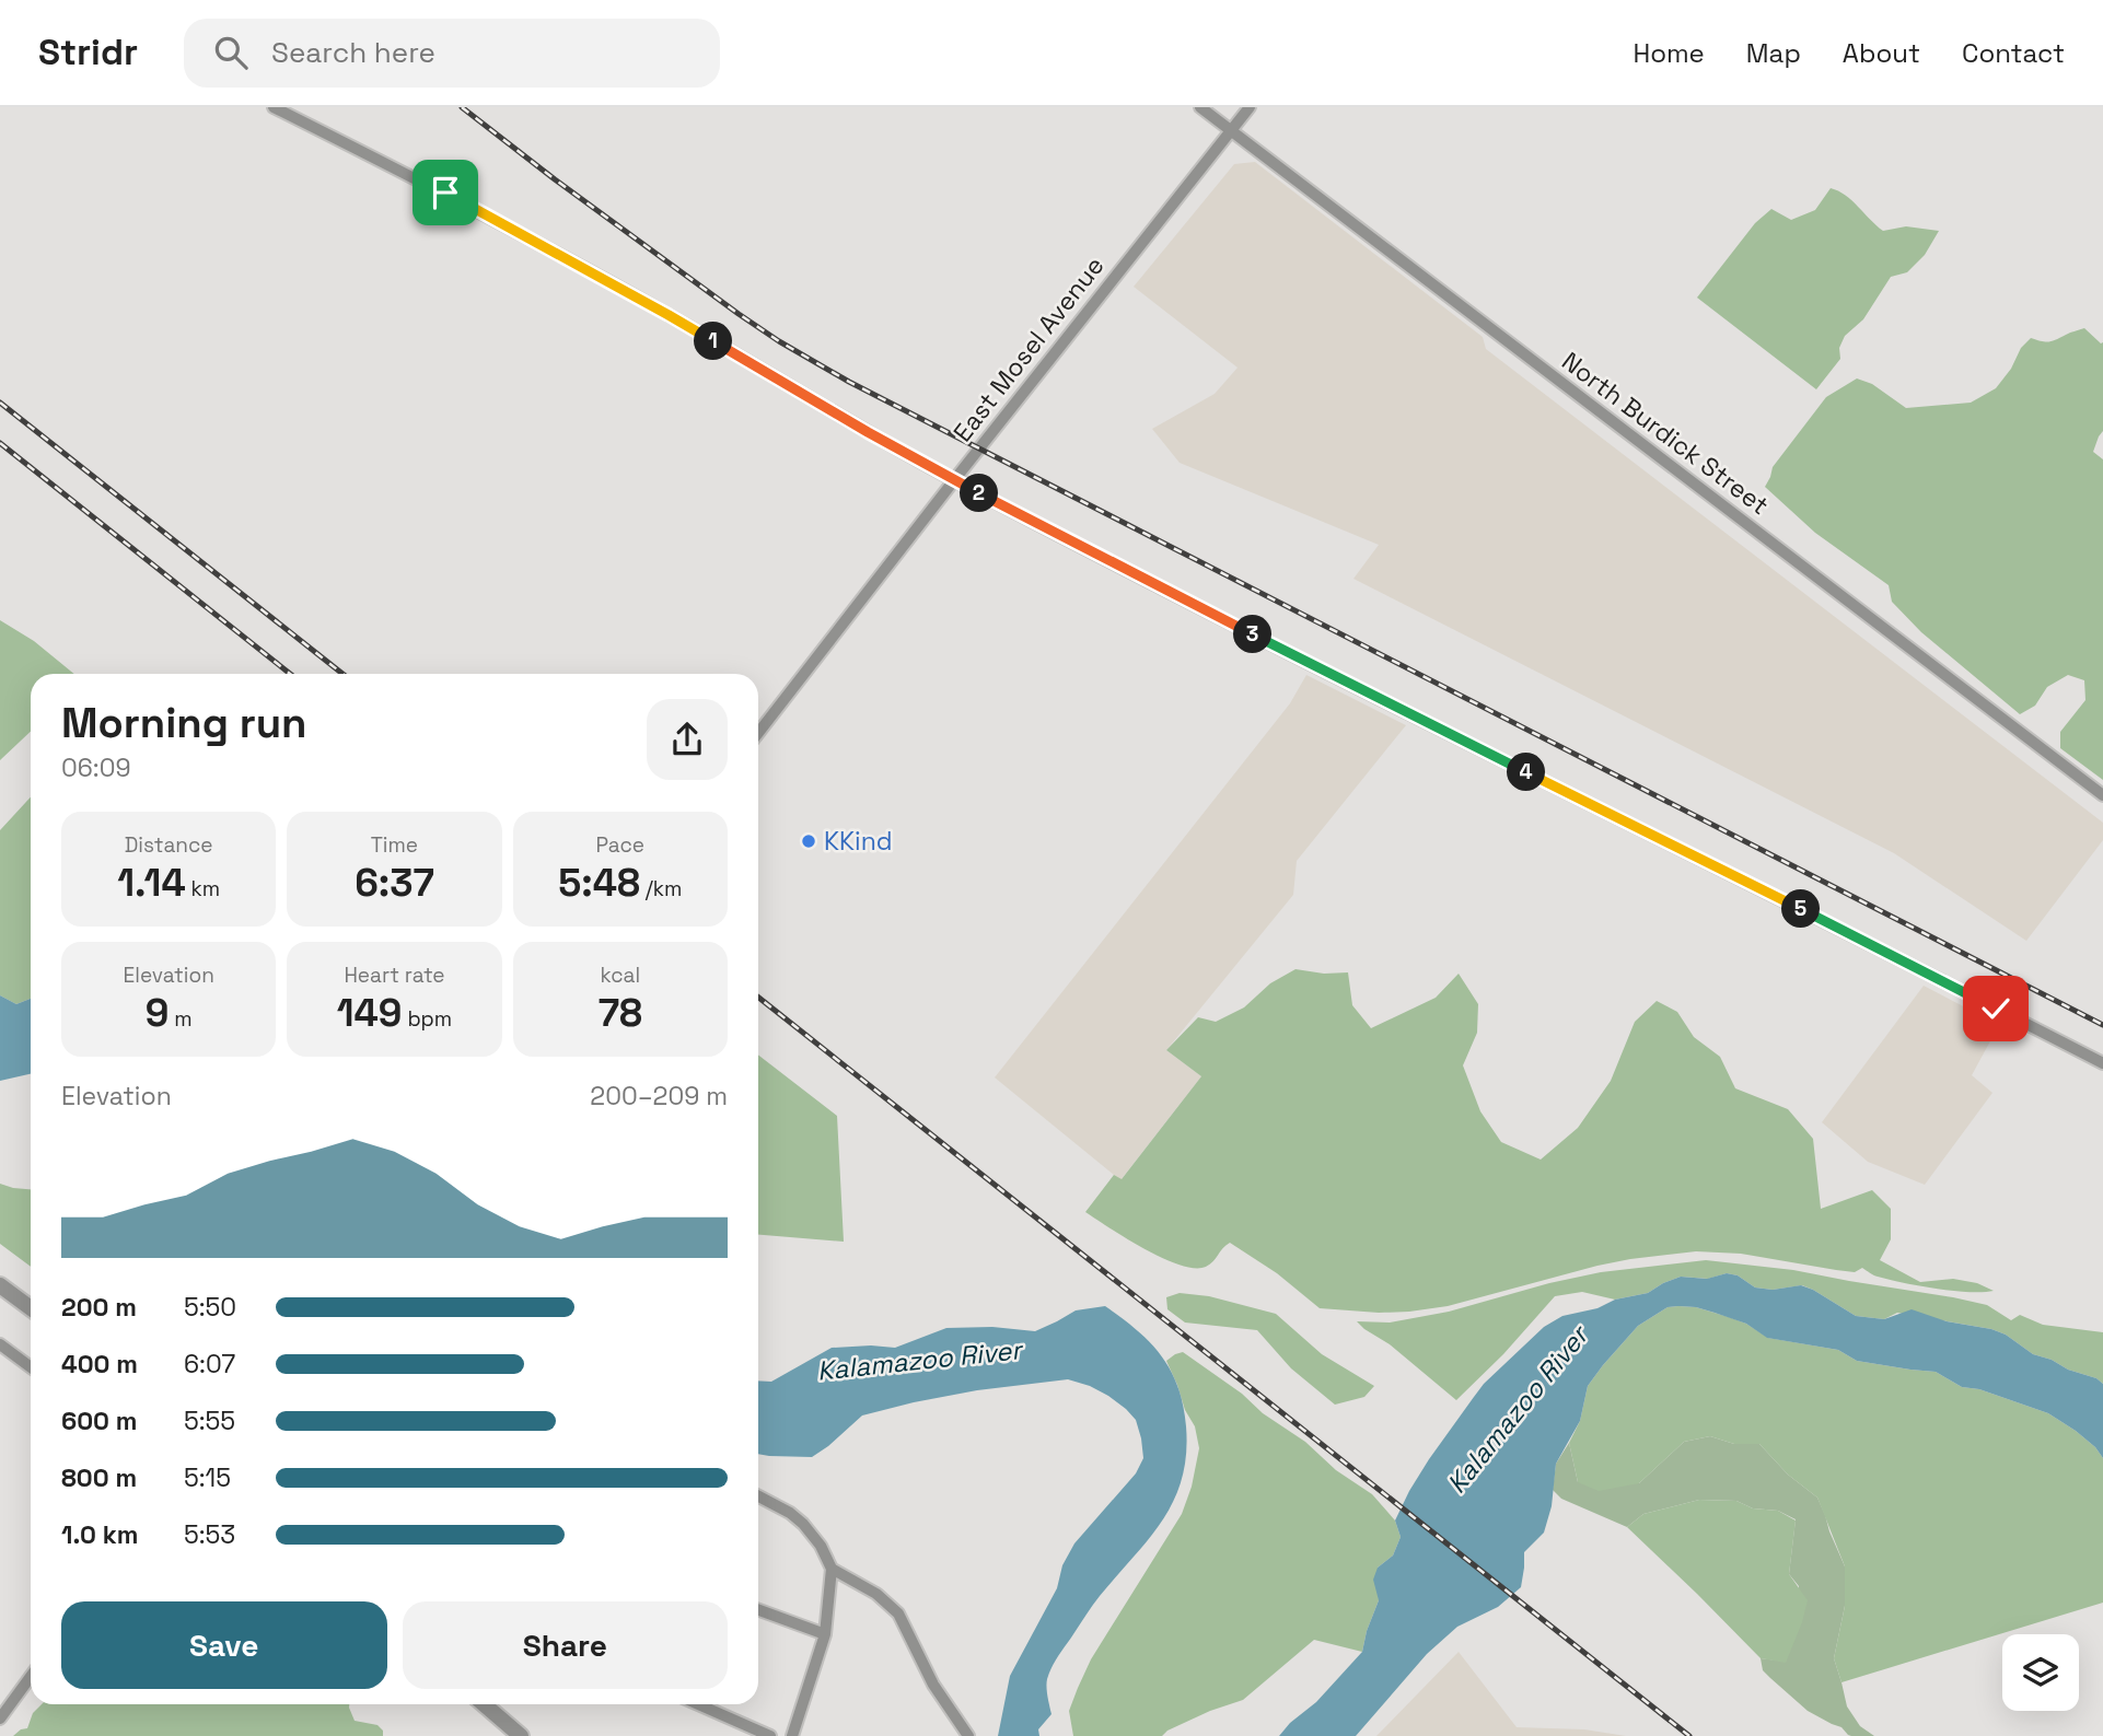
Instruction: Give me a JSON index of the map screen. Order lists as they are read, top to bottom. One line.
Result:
{"streets":{"street":["East Mosel Avenue","North Burdick Street"]},"crossings":[["East Mosel Avenue","North Burdick Street"]],"water":["Kalamazoo River"],"places":["KKind"],"page":{"header":"Stridr","search":"Search here","nav":["Home","Map","About","Contact"],"pins":["1","2","3","4","5"],"heading":["Morning run","06:09"],"stats":[["Distance","1.14 km"],["Time","6:37"],["Pace","5:48 /km"],["Elevation","9 m"],["Heart rate","149 bpm"],["kcal","78"]],"chart":["Elevation","200–209 m"],"list":[{"name":"200 m","note":"5:50"},{"name":"400 m","note":"6:07"},{"name":"600 m","note":"5:55"},{"name":"800 m","note":"5:15"},{"name":"1.0 km","note":"5:53"}],"buttons":["Save","Share"]}}
